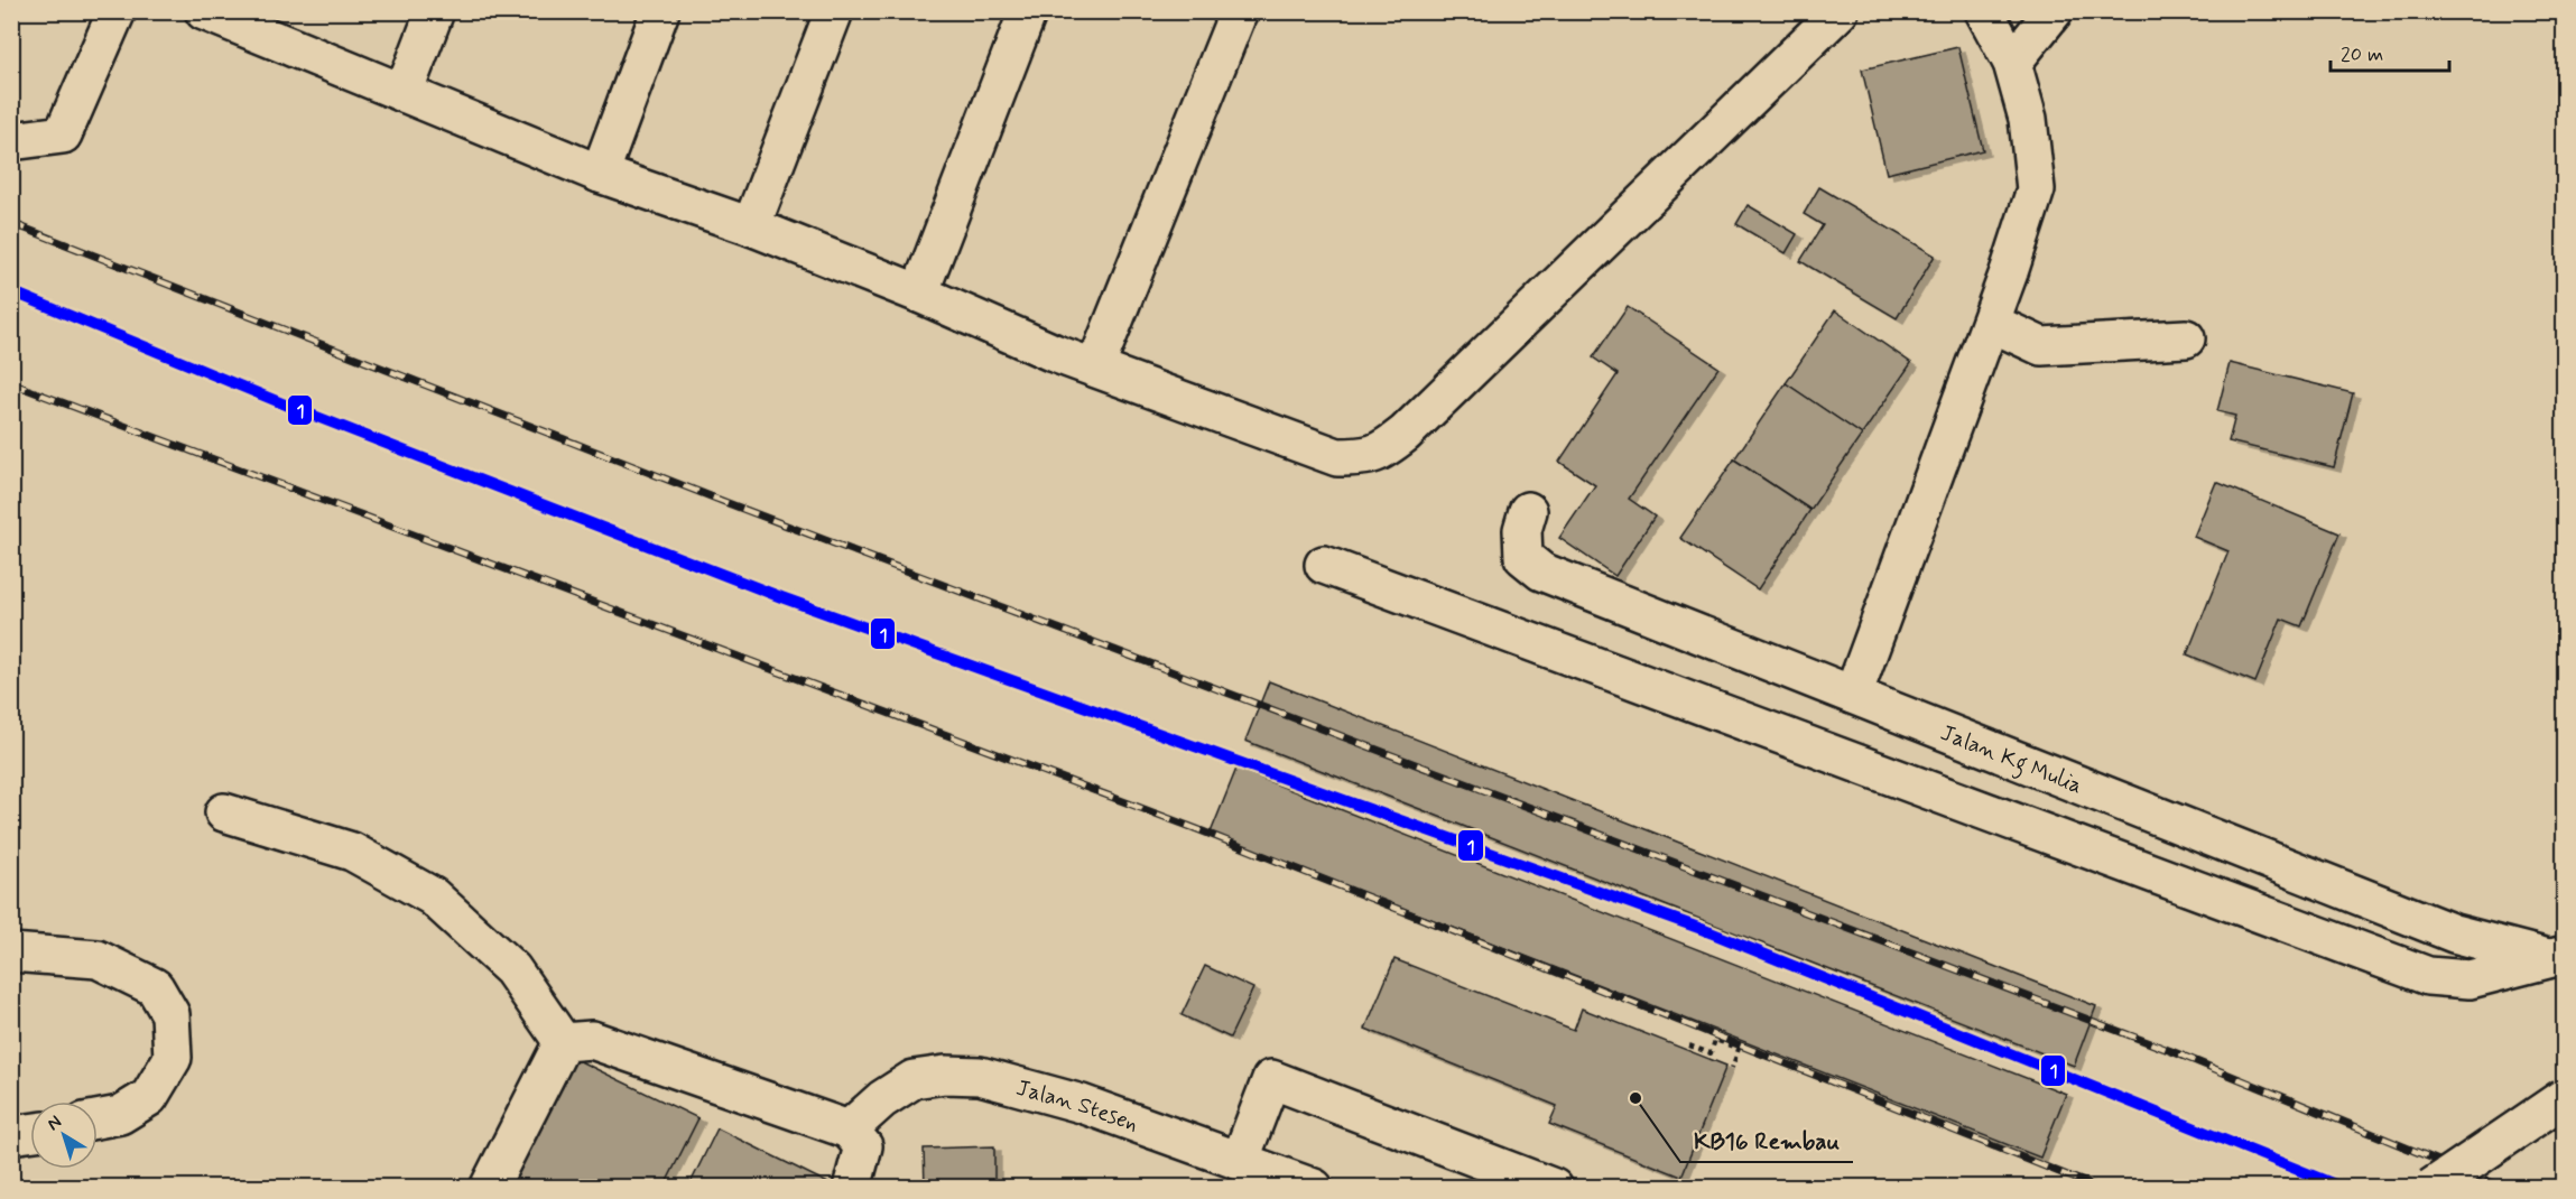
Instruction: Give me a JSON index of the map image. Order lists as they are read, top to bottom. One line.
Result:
{"streets":{"main road":["Jalan Kg Mulia","Jalan Stesen"]},"places":["KB16 Rembau"],"lines":["transit line 1"],"scale_bar":"20 m","north":"top left"}
